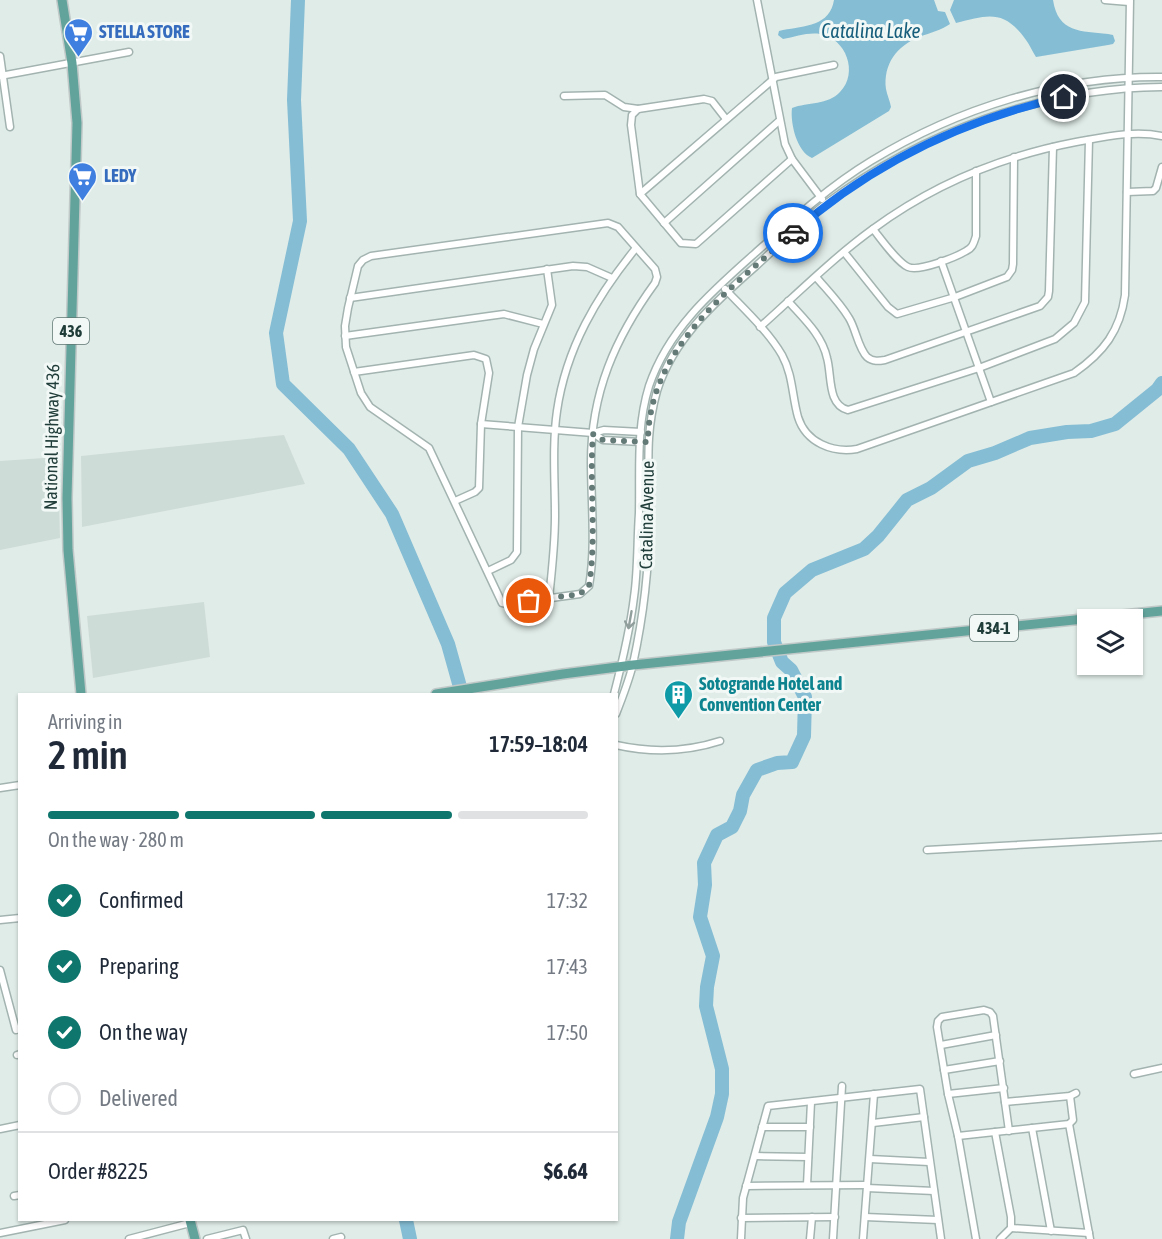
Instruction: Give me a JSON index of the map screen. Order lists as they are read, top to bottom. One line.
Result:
{"streets":{"main road":["436","National Highway 436","434-1"],"street":["Catalina Avenue"]},"crossings":[["Catalina Avenue","434-1"]],"water":["Catalina Lake"],"places":{"supermarket":["STELLA STORE","LEDY"],"building":["Sotogrande Hotel and Convention Center"]},"page":{"heading":["2 min","Arriving in","17:59–18:04"],"panel":["Order #8225","$6.64"],"bar":"On the way · 280 m","list":[["Confirmed","17:32"],["Preparing","17:43"],["On the way","17:50"],"Delivered"]}}
